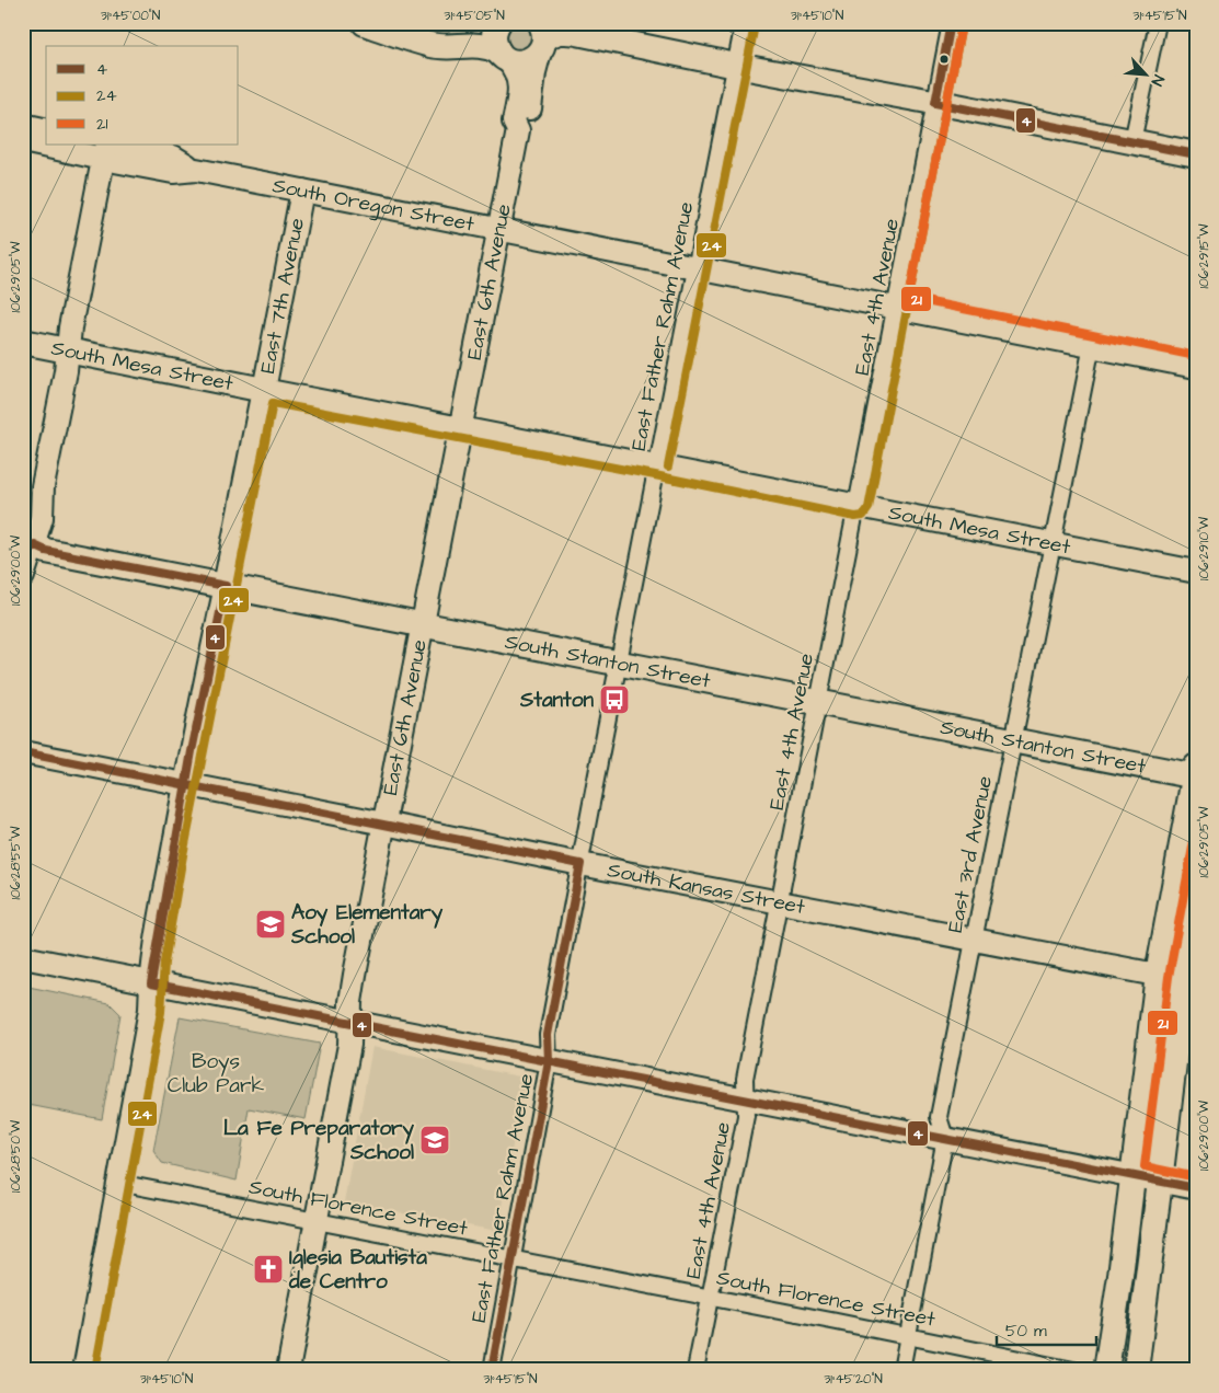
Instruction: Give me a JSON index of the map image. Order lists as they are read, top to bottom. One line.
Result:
{"streets":{"main road":["South Oregon Street","East 6th Avenue","East 7th Avenue","South Mesa Street","South Stanton Street","South Kansas Street"],"street":["East 4th Avenue","East Father Rahm Avenue","East 3rd Avenue","South Florence Street"]},"crossings":[["South Oregon Street","East 6th Avenue"],["South Oregon Street","East 7th Avenue"],["South Oregon Street","East 4th Avenue"],["South Oregon Street","East Father Rahm Avenue"],["South Oregon Street","East 3rd Avenue"],["East 6th Avenue","South Mesa Street"],["East 6th Avenue","South Stanton Street"],["East 6th Avenue","South Kansas Street"],["East 6th Avenue","South Florence Street"],["East 7th Avenue","South Mesa Street"],["East 7th Avenue","South Stanton Street"],["East 7th Avenue","South Kansas Street"],["East 7th Avenue","South Florence Street"],["East 4th Avenue","South Mesa Street"],["East 4th Avenue","South Stanton Street"],["East 4th Avenue","South Kansas Street"],["East 4th Avenue","South Florence Street"],["East Father Rahm Avenue","South Mesa Street"],["East Father Rahm Avenue","South Stanton Street"],["East Father Rahm Avenue","South Kansas Street"],["East Father Rahm Avenue","South Florence Street"],["South Mesa Street","East 3rd Avenue"],["South Stanton Street","East 3rd Avenue"],["East 3rd Avenue","South Kansas Street"],["East 3rd Avenue","South Florence Street"]],"parks":["Boys Club Park"],"places":{"bus stop":["Stanton"],"school or university":["Aoy Elementary School","La Fe Preparatory School"],"church":["Iglesia Bautista de Centro"]},"lines":["transit line 4","transit line 24","transit line 21"],"legend":["4","24","21"],"scale_bar":"50 m","north":"bottom right","coordinates":["31°45'00\"N","31°45'05\"N","31°45'10\"N","31°45'15\"N","106°29'15\"W","106°29'05\"W","106°29'10\"W","106°29'00\"W","106°28'55\"W","106°28'50\"W","31°45'20\"N"]}
